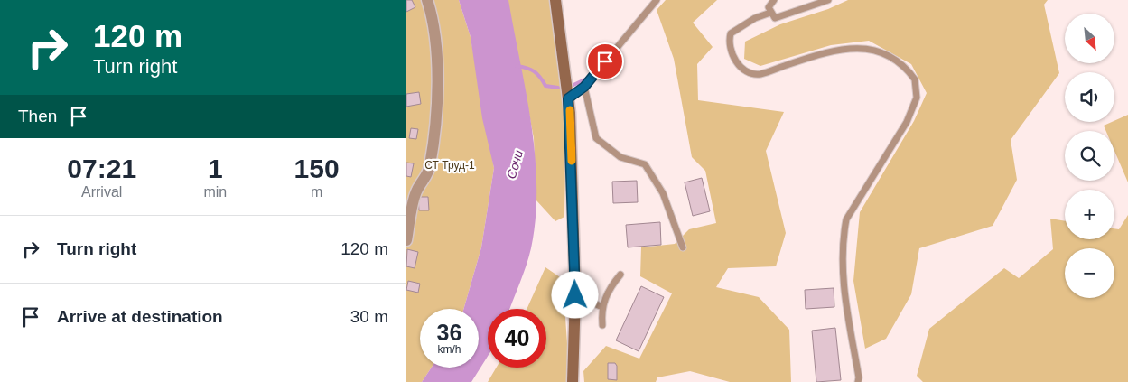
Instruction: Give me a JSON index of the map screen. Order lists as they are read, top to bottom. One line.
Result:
{"water":["Сочи"],"parks":["СТ Труд-1"],"north":"bottom right","page":{"turn":["120 m","Turn right"],"map_buttons":["+","−"],"then":"Then","eta":["07:21","Arrival","1","min","150","m"],"list":[{"name":"Turn right","value":"120 m"},{"name":"Arrive at destination","value":"30 m"}],"speed":"36 km/h","limit":"40"}}
